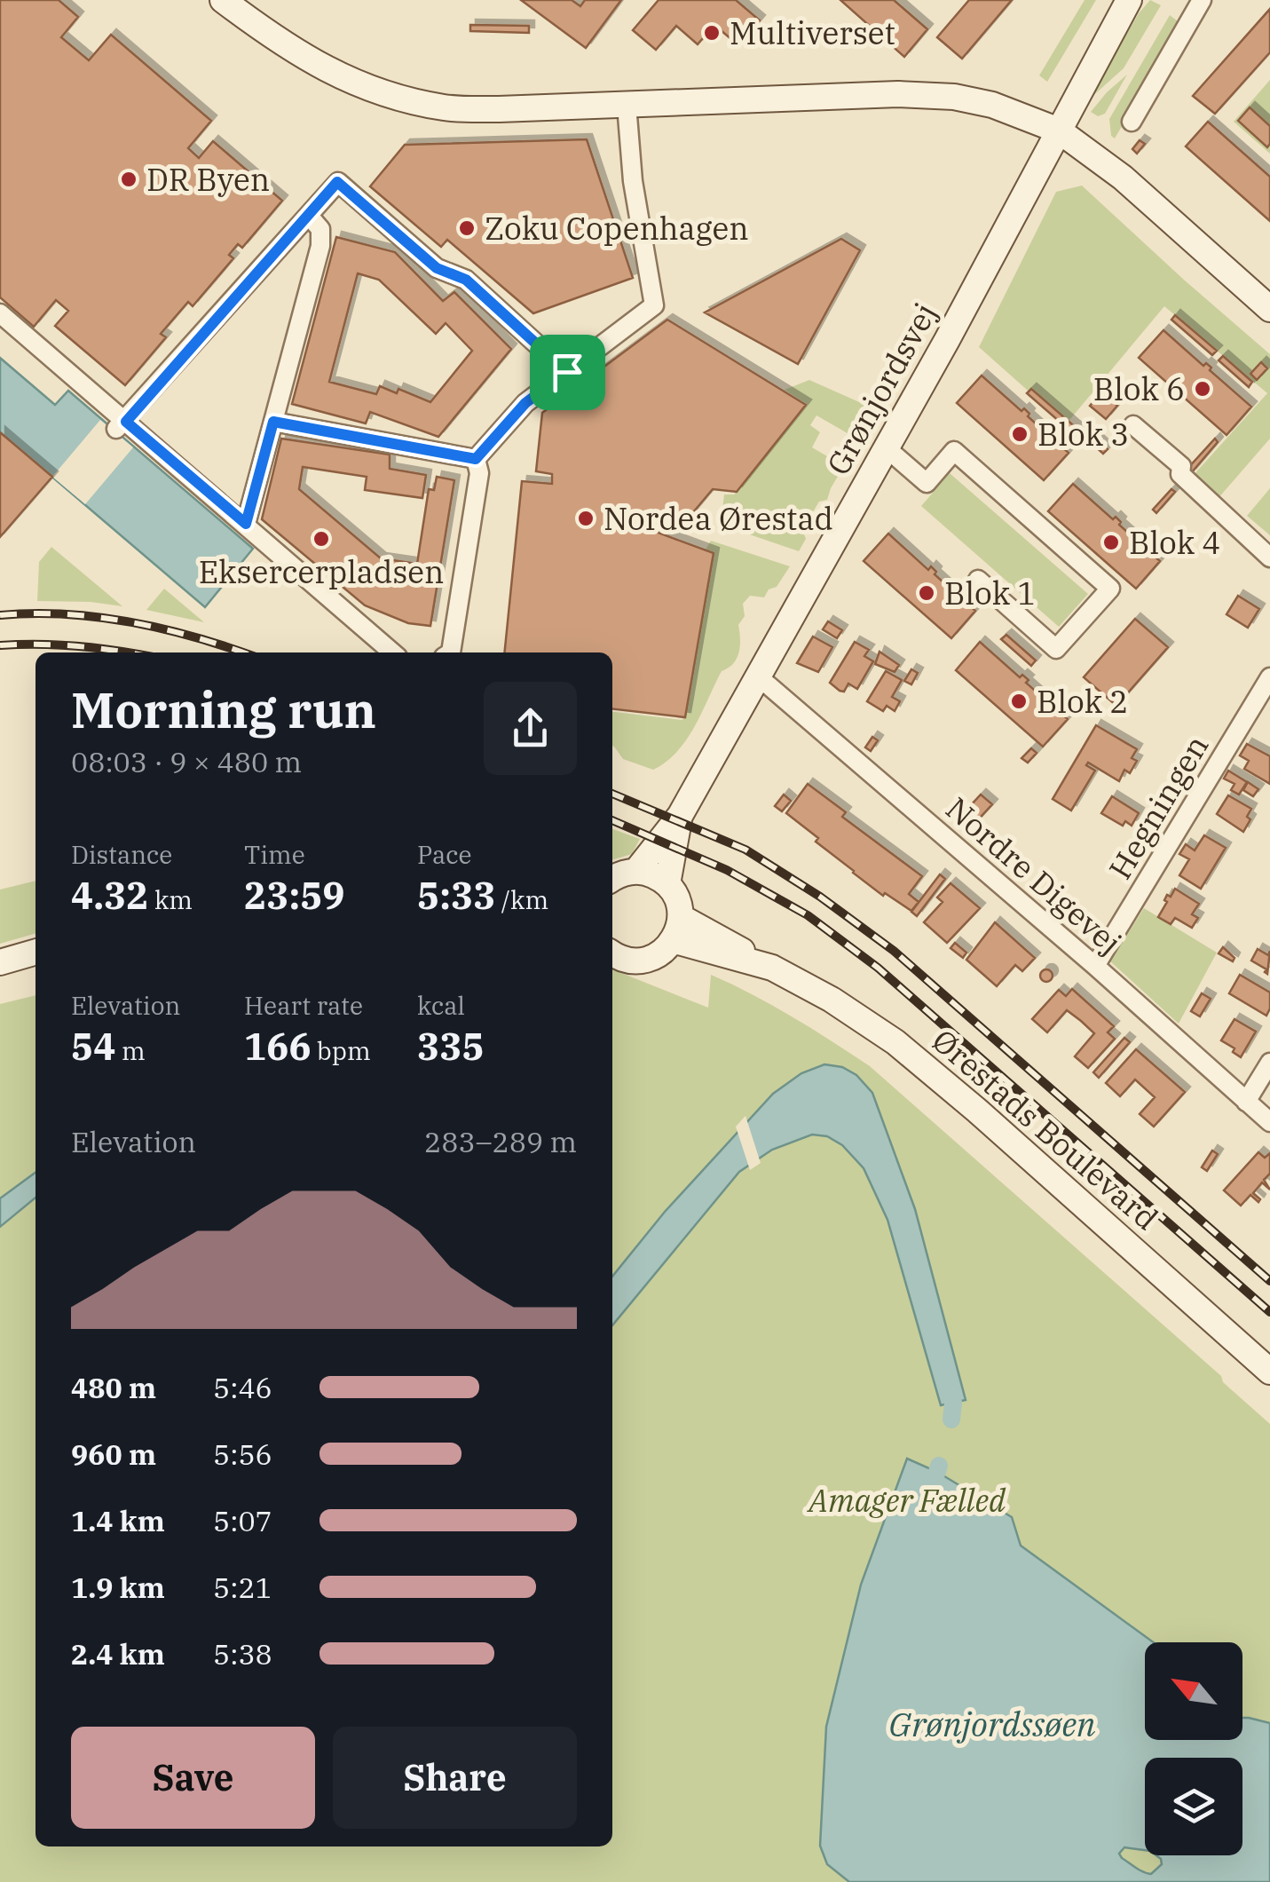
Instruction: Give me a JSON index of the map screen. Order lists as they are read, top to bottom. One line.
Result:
{"streets":{"street":["Grønjordsvej","Hegningen","Nordre Digevej","Ørestads Boulevard"]},"crossings":[["Grønjordsvej","Nordre Digevej"],["Hegningen","Nordre Digevej"]],"water":["Grønjordssøen"],"parks":["Amager Fælled"],"places":["Multiverset","DR Byen","Zoku Copenhagen","Blok 6","Blok 3","Nordea Ørestad","Eksercerpladsen","Blok 4","Blok 1","Blok 2"],"north":"top left","page":{"heading":["Morning run","08:03 · 9 × 480 m"],"stats":[["Distance","4.32 km"],["Time","23:59"],["Pace","5:33 /km"],["Elevation","54 m"],["Heart rate","166 bpm"],["kcal","335"]],"chart":["Elevation","283–289 m"],"list":[{"name":"480 m","note":"5:46"},{"name":"960 m","note":"5:56"},{"name":"1.4 km","note":"5:07"},{"name":"1.9 km","note":"5:21"},{"name":"2.4 km","note":"5:38"}],"buttons":["Save","Share"]}}
